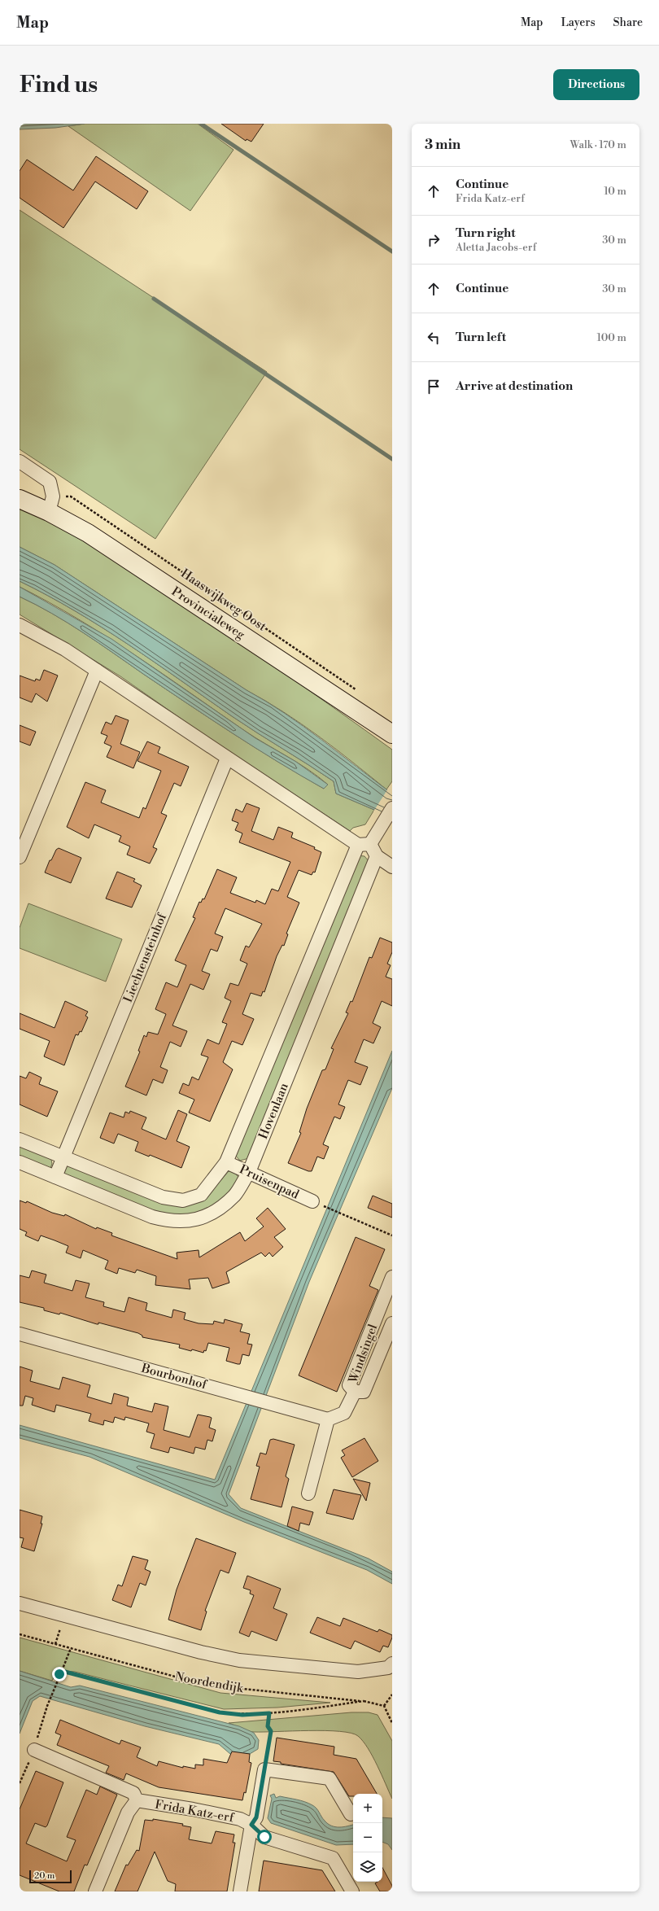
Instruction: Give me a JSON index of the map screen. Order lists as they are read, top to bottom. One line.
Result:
{"streets":{"main road":["Provincialeweg"],"street":["Liechtensteinhof","Hovenlaan","Pruisenpad","Windsingel","Bourbonhof","Frida Katz-erf"],"path":["Haaswijkweg Oost","Noordendijk"]},"crossings":[["Haaswijkweg Oost","Provincialeweg"],["Liechtensteinhof","Hovenlaan"],["Hovenlaan","Pruisenpad"],["Windsingel","Bourbonhof"]],"scale_bar":"20 m","page":{"header":"Map","nav":["Map","Layers","Share"],"buttons":"Directions","title":"Find us","heading":["3 min","Walk · 170 m"],"list":[["Continue","Frida Katz-erf","10 m"],["Turn right","Aletta Jacobs-erf","30 m"],["Continue","30 m"],["Turn left","100 m"],"Arrive at destination"],"map_buttons":["+","−"],"scale":"20 m"}}
